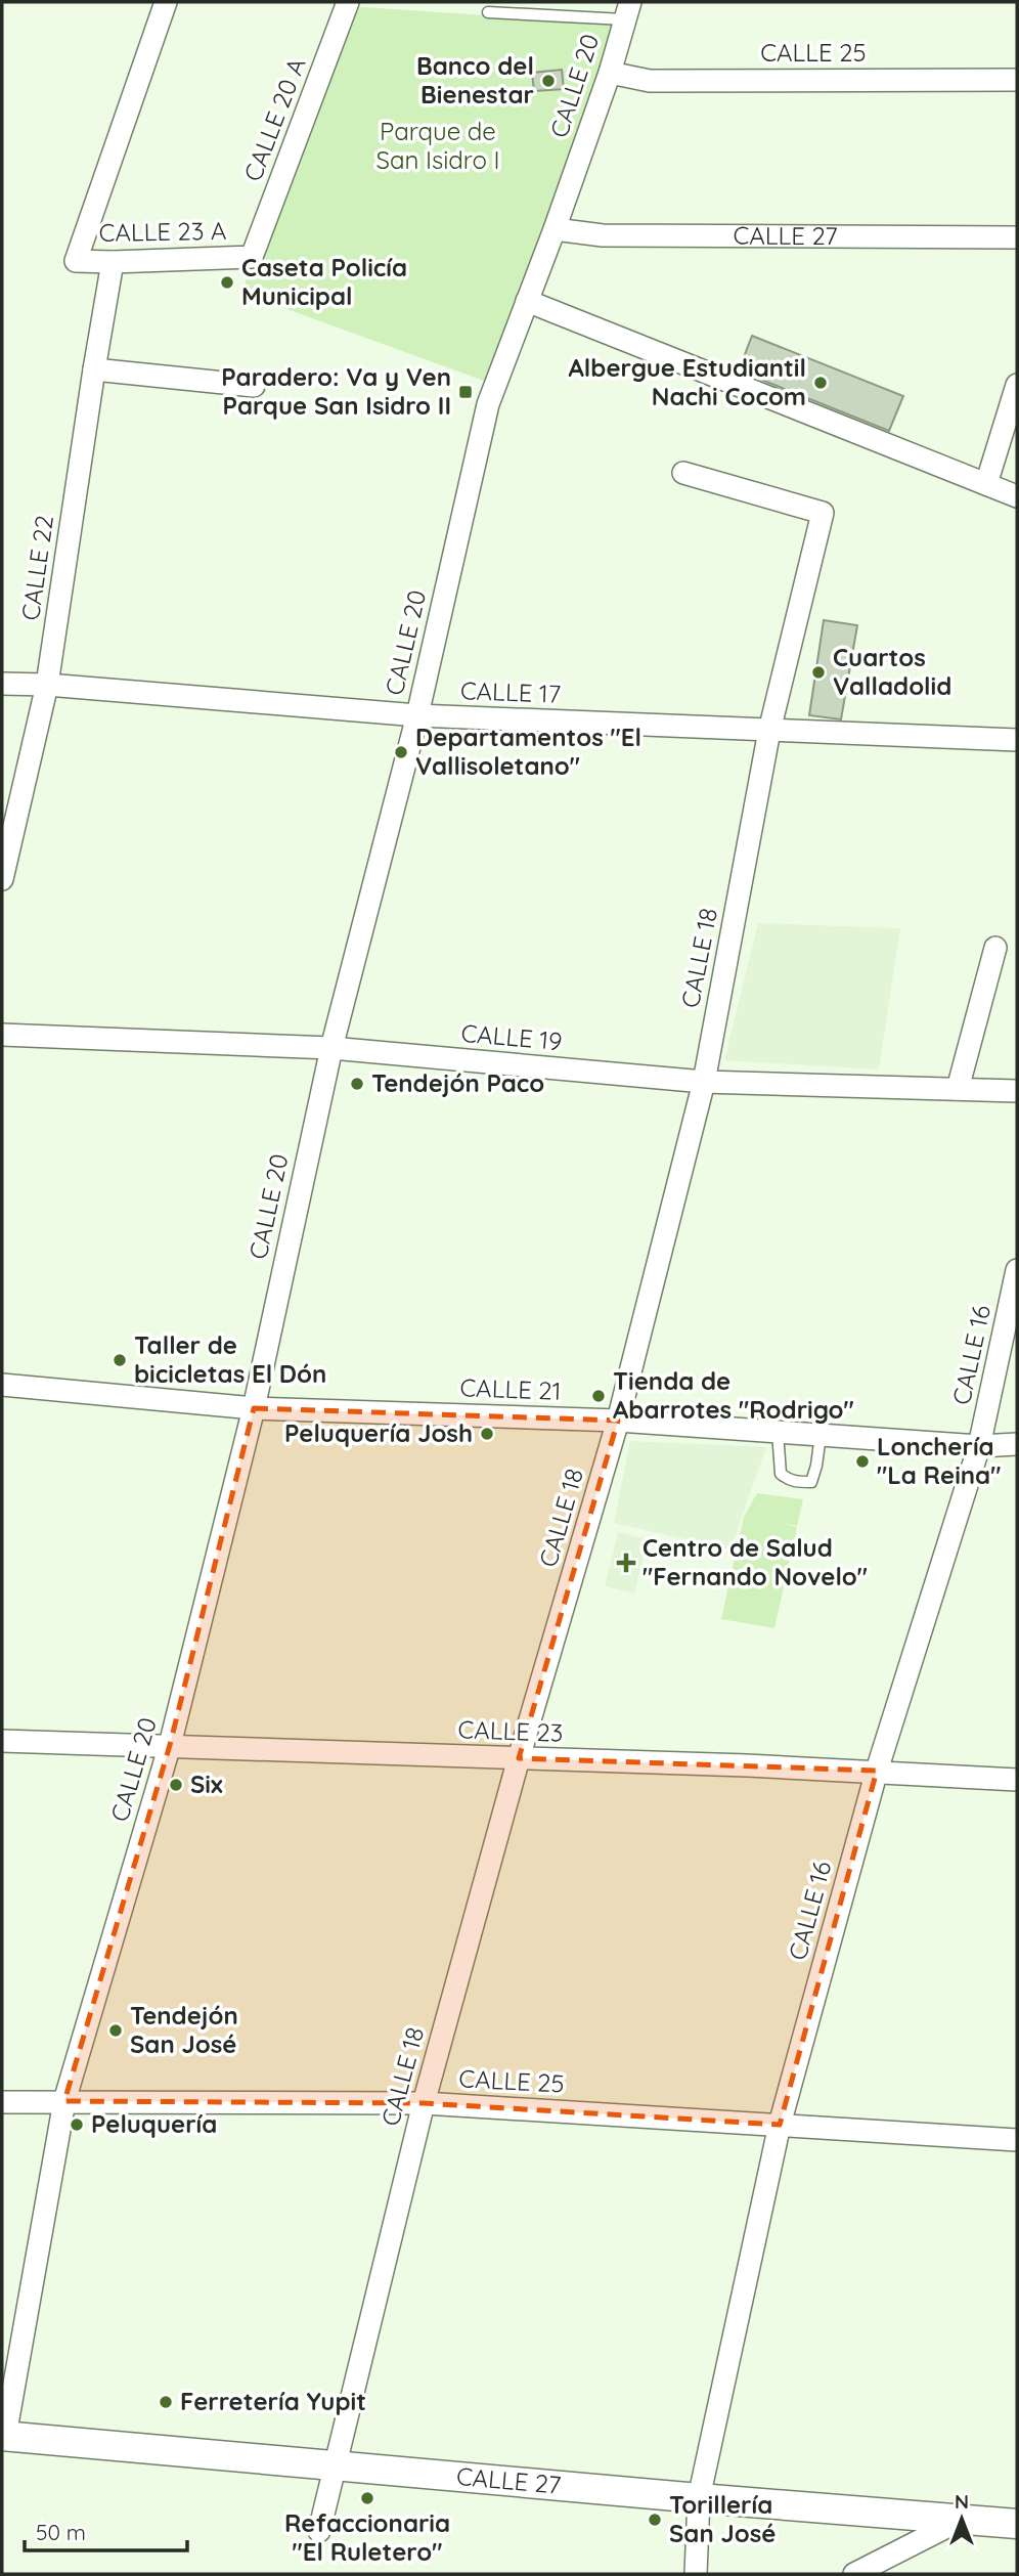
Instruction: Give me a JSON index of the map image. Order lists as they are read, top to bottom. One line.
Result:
{"streets":{"main road":["CALLE 27"],"street":["CALLE 25","CALLE 20","CALLE 20 A","CALLE 23 A","CALLE 22","CALLE 17","CALLE 18","CALLE 19","CALLE 16","CALLE 21","CALLE 23"]},"crossings":[["CALLE 25","CALLE 20"],["CALLE 25","CALLE 18"],["CALLE 25","CALLE 16"],["CALLE 20","CALLE 27"],["CALLE 20","CALLE 17"],["CALLE 20","CALLE 19"],["CALLE 20","CALLE 21"],["CALLE 20","CALLE 23"],["CALLE 20 A","CALLE 23 A"],["CALLE 23 A","CALLE 22"],["CALLE 27","CALLE 18"],["CALLE 27","CALLE 16"],["CALLE 22","CALLE 17"],["CALLE 17","CALLE 18"],["CALLE 18","CALLE 19"],["CALLE 18","CALLE 21"],["CALLE 18","CALLE 23"],["CALLE 16","CALLE 21"],["CALLE 16","CALLE 23"]],"parks":["Parque de San Isidro I"],"places":{"other":["Banco del Bienestar","Caseta Policía Municipal","Albergue Estudiantil Nachi Cocom","Cuartos Valladolid","Departamentos \"El Vallisoletano\"","Tendejón Paco","Taller de bicicletas El Dón","Tienda de Abarrotes \"Rodrigo\"","Peluquería Josh","Lonchería \"La Reina\"","Six","Tendejón San José","Peluquería","Ferretería Yupit","Refaccionaria \"El Ruletero\"","Torillería San José"],"transit":["Paradero: Va y Ven Parque San Isidro II"],"health":["Centro de Salud \"Fernando Novelo\""]},"scale_bar":"50 m","north":"top"}
